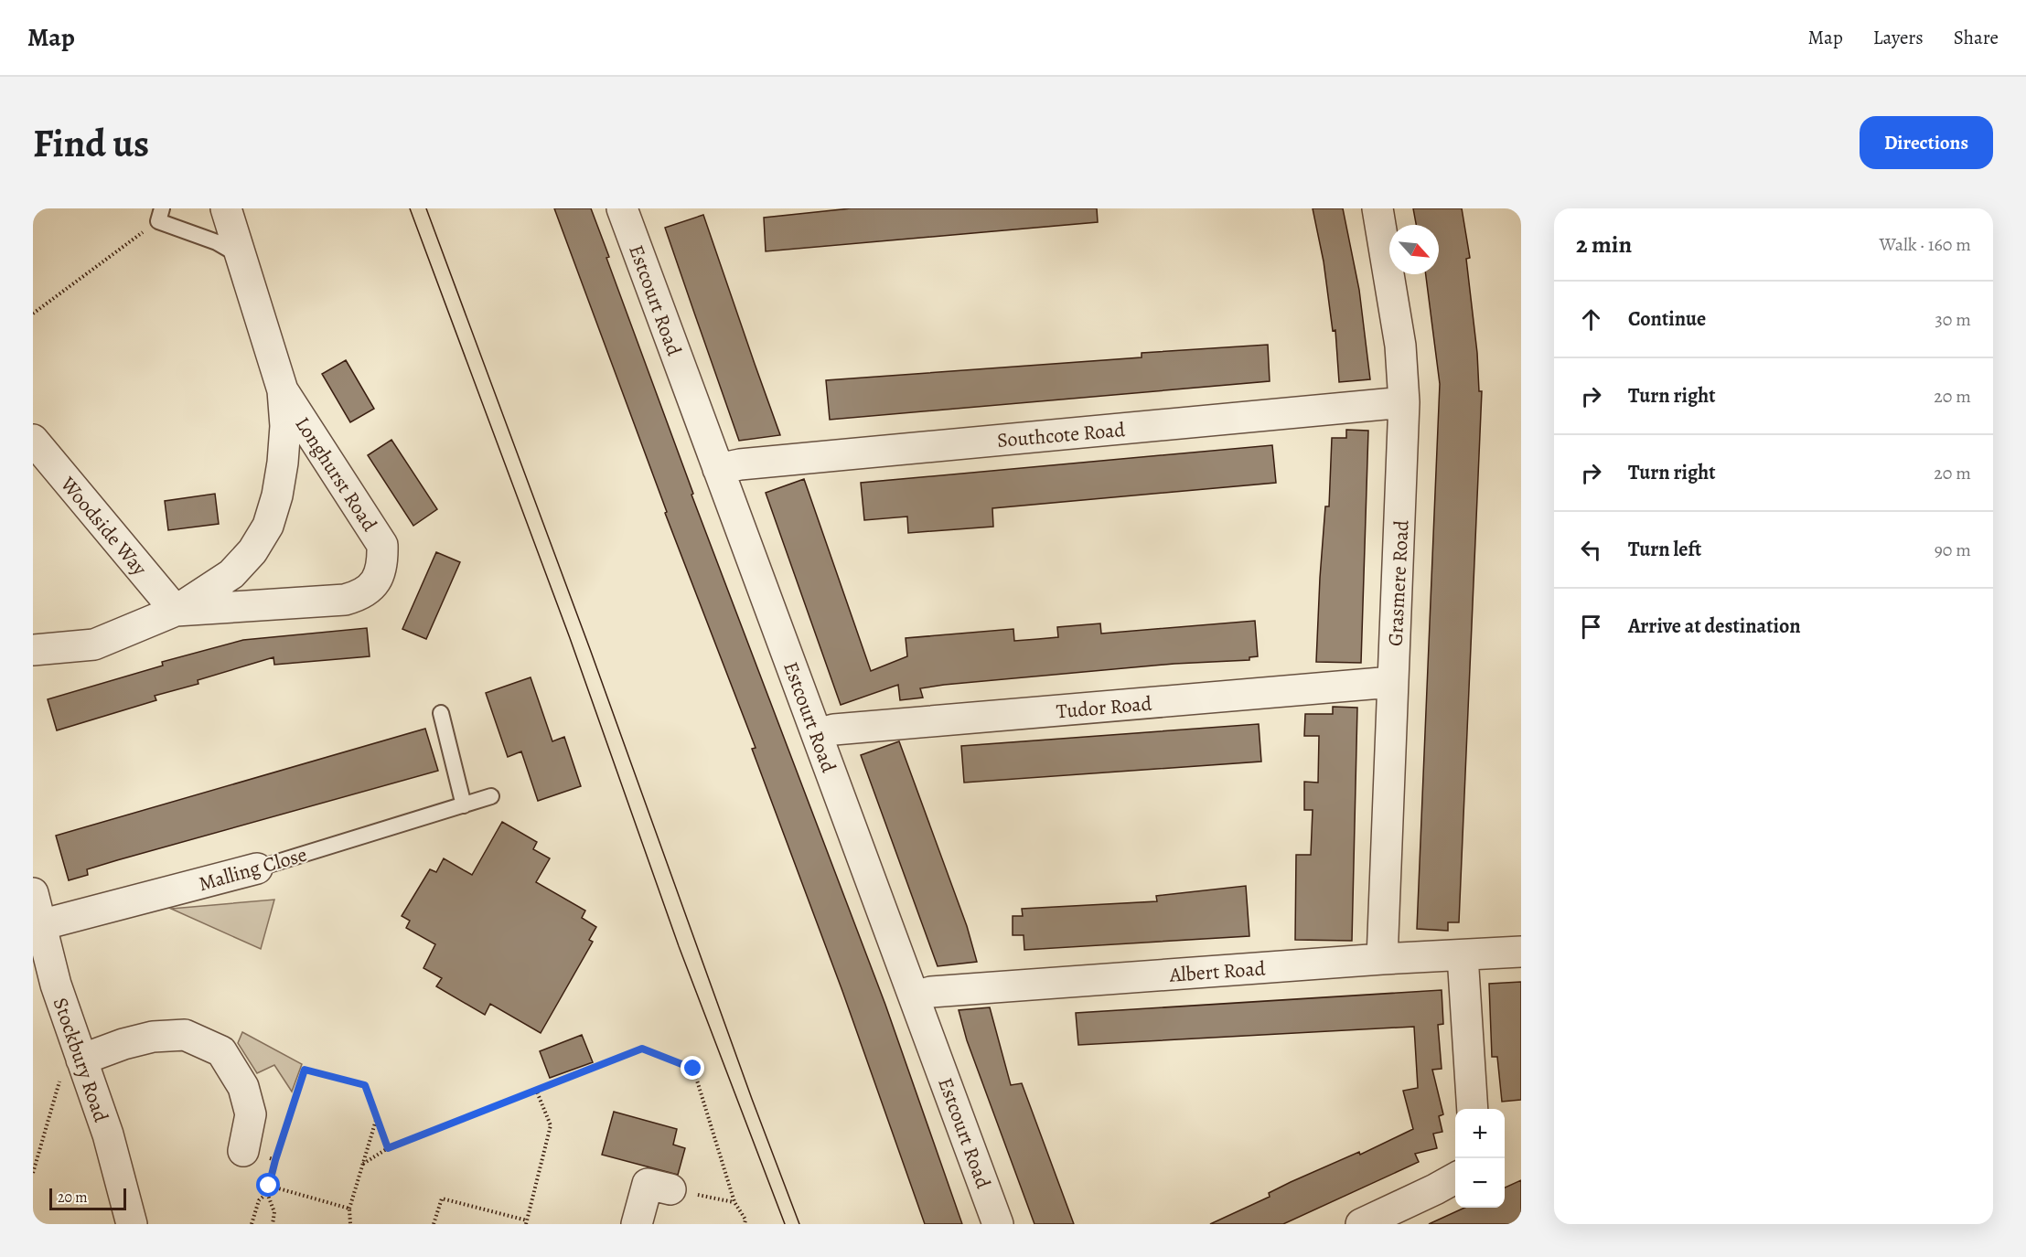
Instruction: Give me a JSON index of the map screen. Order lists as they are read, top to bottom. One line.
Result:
{"streets":{"street":["Estcourt Road","Southcote Road","Longhurst Road","Woodside Way","Grasmere Road","Tudor Road","Malling Close","Albert Road","Stockbury Road"]},"crossings":[["Estcourt Road","Southcote Road"],["Estcourt Road","Tudor Road"],["Estcourt Road","Albert Road"],["Southcote Road","Grasmere Road"],["Longhurst Road","Woodside Way"],["Grasmere Road","Tudor Road"],["Grasmere Road","Albert Road"],["Malling Close","Stockbury Road"]],"scale_bar":"20 m","north":"bottom right","page":{"header":"Map","nav":["Map","Layers","Share"],"buttons":"Directions","title":"Find us","heading":["2 min","Walk · 160 m"],"list":[["Continue","30 m"],["Turn right","20 m"],["Turn right","20 m"],["Turn left","90 m"],"Arrive at destination"],"map_buttons":["+","−"],"scale":"20 m"}}
